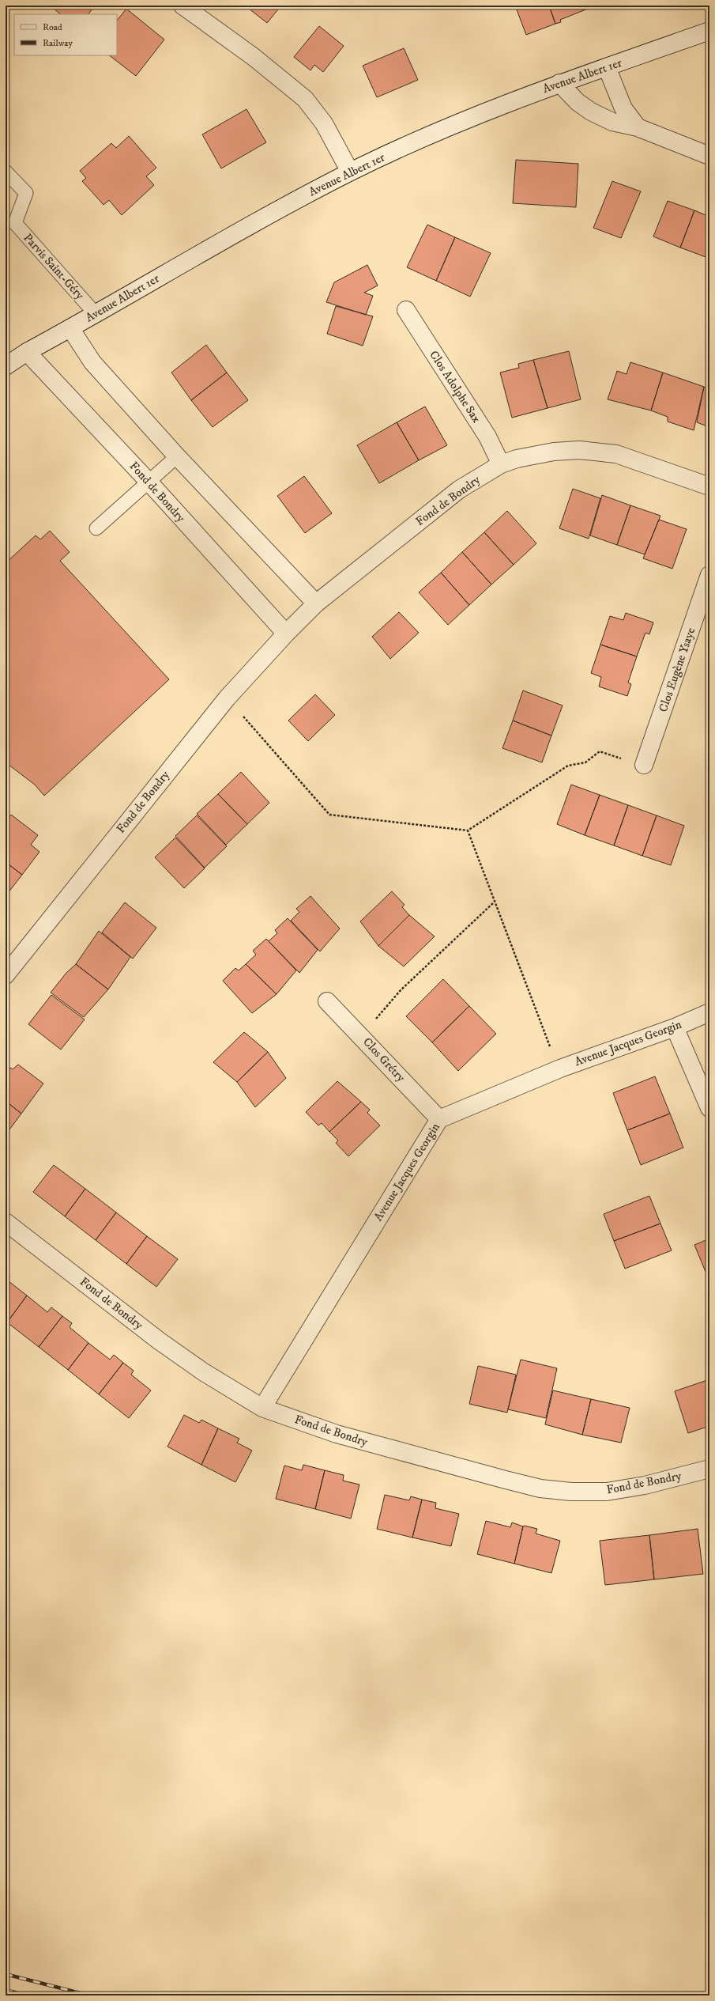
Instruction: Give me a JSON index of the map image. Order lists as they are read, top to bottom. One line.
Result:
{"streets":{"street":["Avenue Albert 1er","Clos Adolphe Sax","Fond de Bondry","Clos Eugène Ysaye","Avenue Jacques Georgin","Clos Grétry"],"lane":["Parvis Saint-Géry"]},"crossings":[["Avenue Albert 1er","Parvis Saint-Géry"],["Avenue Albert 1er","Fond de Bondry"],["Clos Adolphe Sax","Fond de Bondry"],["Fond de Bondry","Avenue Jacques Georgin"],["Avenue Jacques Georgin","Clos Grétry"]],"legend":["Road","Railway"]}
